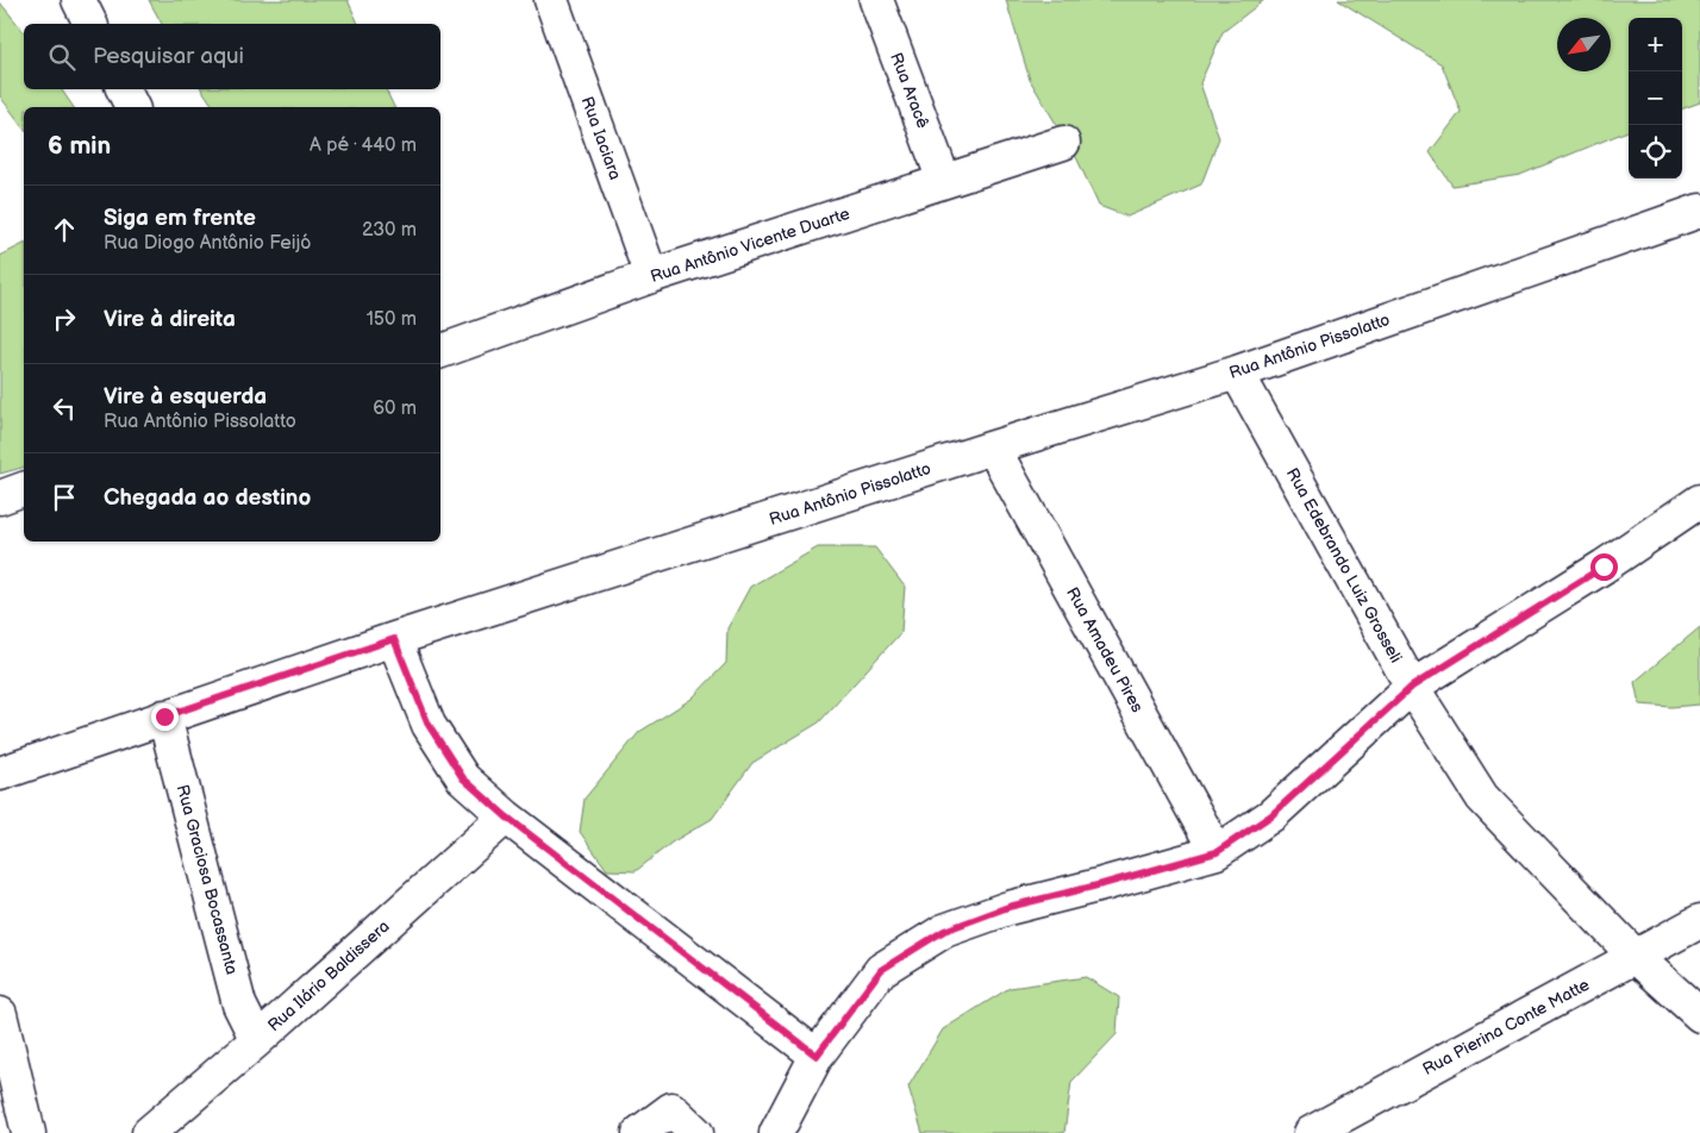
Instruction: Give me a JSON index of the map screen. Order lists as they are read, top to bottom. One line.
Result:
{"streets":{"street":["Rua Aracê","Rua Iaciara","Rua Antônio Vicente Duarte","Rua Antônio Pissolatto","Rua Edebrando Luiz Grosseli","Rua Amadeu Pires","Rua Graciosa Bocassanta","Rua Ilário Baldissera","Rua Pierina Conte Matte"]},"crossings":[["Rua Aracê","Rua Antônio Vicente Duarte"],["Rua Iaciara","Rua Antônio Vicente Duarte"],["Rua Antônio Pissolatto","Rua Edebrando Luiz Grosseli"],["Rua Antônio Pissolatto","Rua Amadeu Pires"],["Rua Antônio Pissolatto","Rua Graciosa Bocassanta"],["Rua Edebrando Luiz Grosseli","Rua Pierina Conte Matte"],["Rua Graciosa Bocassanta","Rua Ilário Baldissera"]],"north":"bottom left","page":{"map_buttons":["+","−"],"search":"Pesquisar aqui","heading":["6 min","A pé · 440 m"],"list":[["Siga em frente","Rua Diogo Antônio Feijó","230 m"],["Vire à direita","150 m"],["Vire à esquerda","Rua Antônio Pissolatto","60 m"],"Chegada ao destino"]}}
